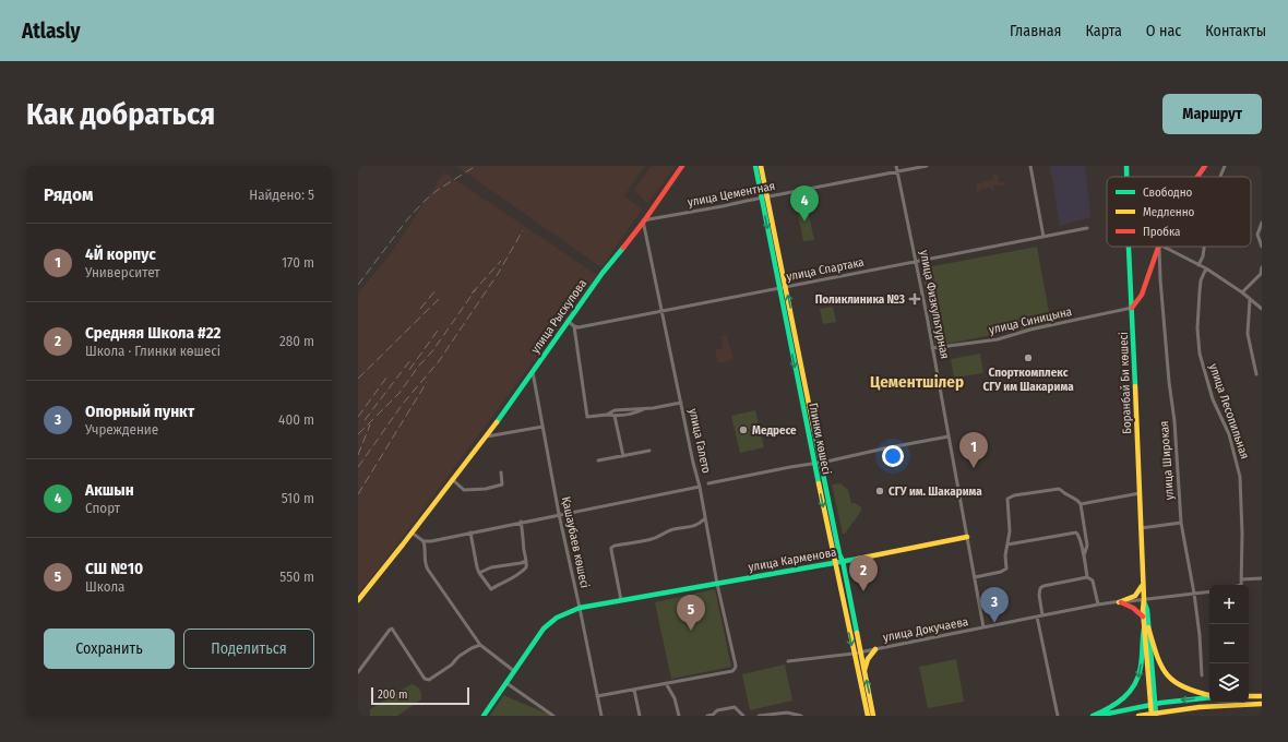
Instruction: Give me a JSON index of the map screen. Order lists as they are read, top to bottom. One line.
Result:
{"streets":{"main road":["улица Рыскулова","Боранбай Би көшесі","Глинки көшесі","улица Карменова"],"street":["улица Цементная","улица Спартака","улица Физкультурная","улица Синицына","улица Лесопильная","улица Галето","улица Широкая","Қашаубаев көшесі","улица Докучаева"]},"crossings":[["улица Цементная","улица Физкультурная"],["улица Цементная","улица Рыскулова"],["улица Цементная","Глинки көшесі"],["улица Цементная","улица Галето"],["улица Спартака","улица Физкультурная"],["улица Спартака","Глинки көшесі"],["улица Спартака","улица Галето"],["улица Физкультурная","улица Синицына"],["улица Физкультурная","улица Карменова"],["улица Физкультурная","улица Докучаева"],["улица Рыскулова","улица Галето"],["улица Рыскулова","Қашаубаев көшесі"],["улица Синицына","Боранбай Би көшесі"],["Боранбай Би көшесі","улица Докучаева"],["Глинки көшесі","улица Карменова"],["Глинки көшесі","улица Докучаева"],["улица Галето","улица Карменова"],["улица Широкая","улица Докучаева"],["Қашаубаев көшесі","улица Карменова"]],"districts":["Цементшілер"],"places":{"health":["Поликлиника №3"],"other":["Спорткомплекс СГУ им Шакарима","Медресе","СГУ им. Шакарима"]},"legend":["Свободно","Медленно","Пробка"],"scale_bar":"200 m","page":{"header":"Atlasly","nav":["Главная","Карта","О нас","Контакты"],"buttons":["Маршрут",["Сохранить","Поделиться"]],"title":"Как добраться","heading":["Рядом","Найдено: 5"],"pins":["4","1","2","3","5"],"list":[{"mark":"1","name":"4Й корпус","note":"Университет","value":"170 m"},{"mark":"2","name":"Средняя Школа #22","note":"Школа · Глинки көшесі","value":"280 m"},{"mark":"3","name":"Опорный пункт","note":"Учреждение","value":"400 m"},{"mark":"4","name":"Акшын","note":"Спорт","value":"510 m"},{"mark":"5","name":"СШ №10","note":"Школа","value":"550 m"}],"map_buttons":["+","−"],"scale":"200 m"}}
